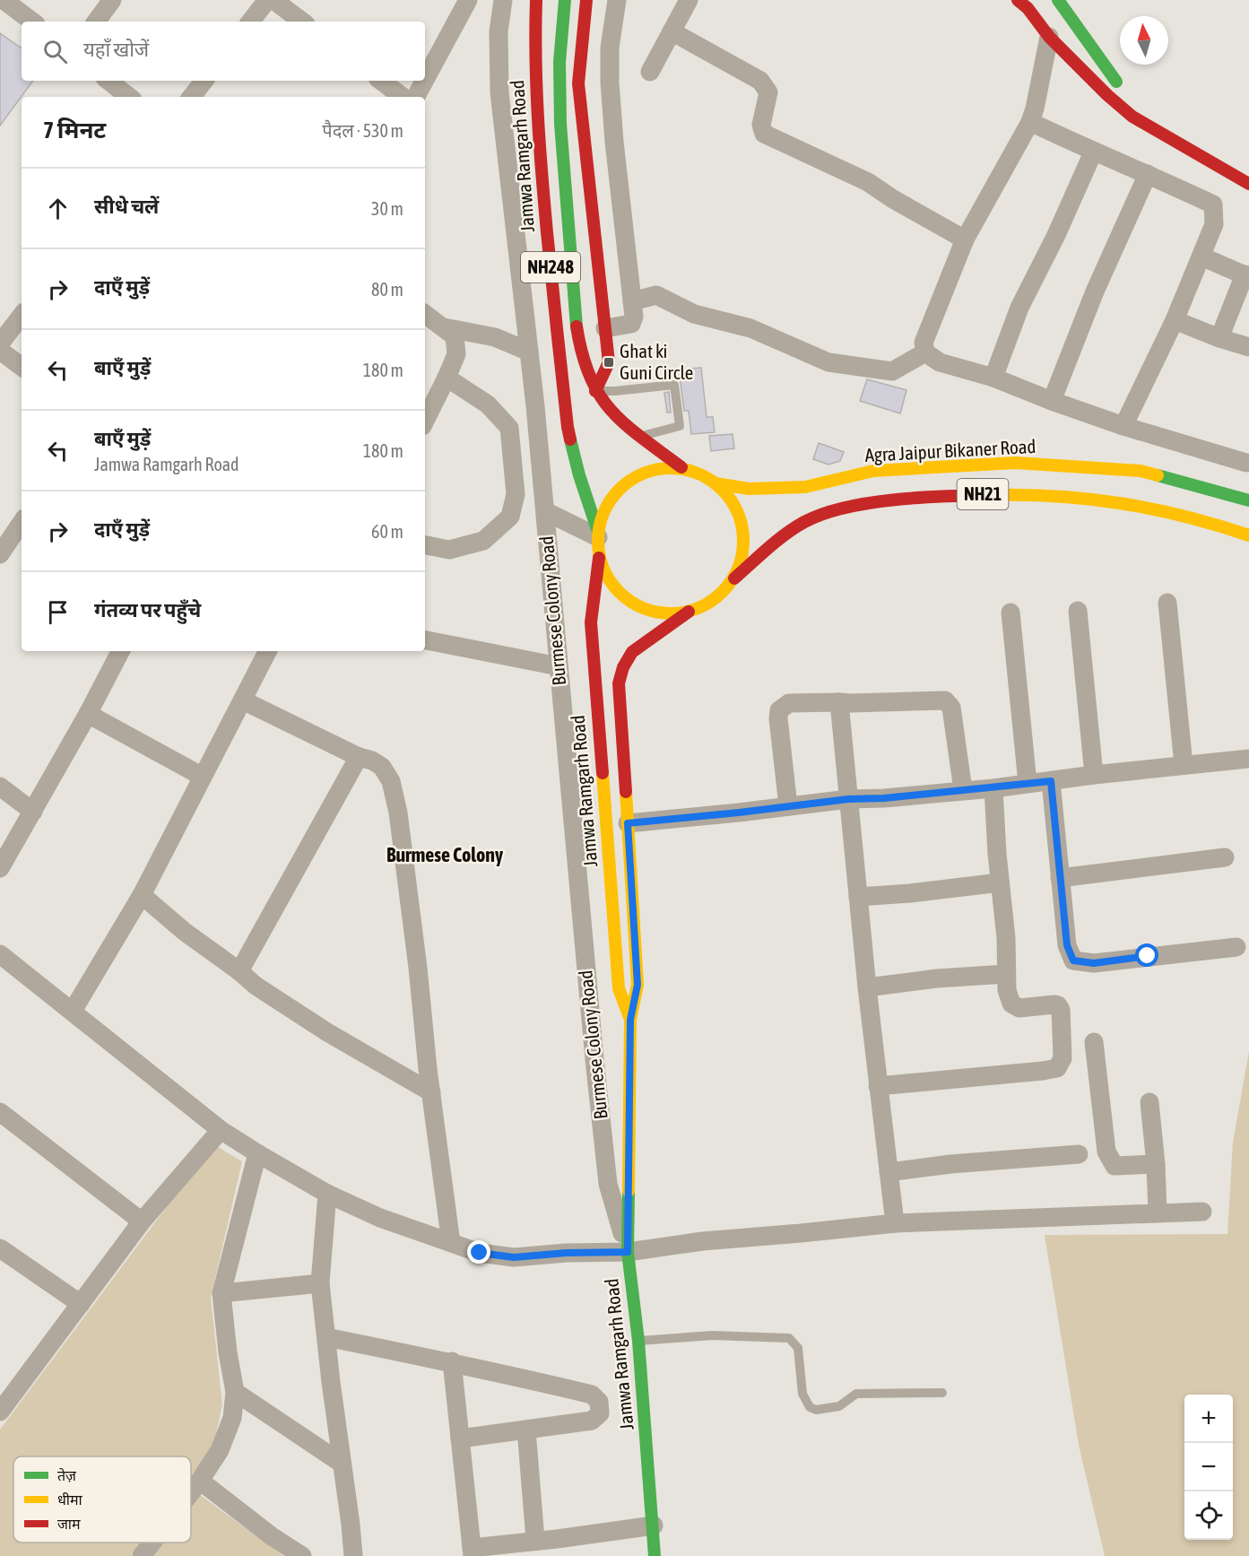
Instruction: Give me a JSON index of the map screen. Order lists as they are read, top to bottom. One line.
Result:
{"streets":{"main road":["Jamwa Ramgarh Road","NH248","Agra Jaipur Bikaner Road","NH21"],"street":["Burmese Colony Road"]},"crossings":[["Jamwa Ramgarh Road","NH248"],["Jamwa Ramgarh Road","Agra Jaipur Bikaner Road"],["Jamwa Ramgarh Road","NH21"],["Jamwa Ramgarh Road","Burmese Colony Road"],["NH248","Agra Jaipur Bikaner Road"],["NH248","NH21"],["Agra Jaipur Bikaner Road","NH21"]],"districts":["Burmese Colony"],"places":{"transit":["Ghat ki Guni Circle"]},"legend":["तेज़","धीमा","जाम"],"north":"top","page":{"search":"यहाँ खोजें","heading":["7 मिनट","पैदल · 530 m"],"list":[["सीधे चलें","30 m"],["दाएँ मुड़ें","80 m"],["बाएँ मुड़ें","180 m"],["बाएँ मुड़ें","Jamwa Ramgarh Road","180 m"],["दाएँ मुड़ें","60 m"],"गंतव्य पर पहुँचे"],"map_buttons":["+","−"]}}
